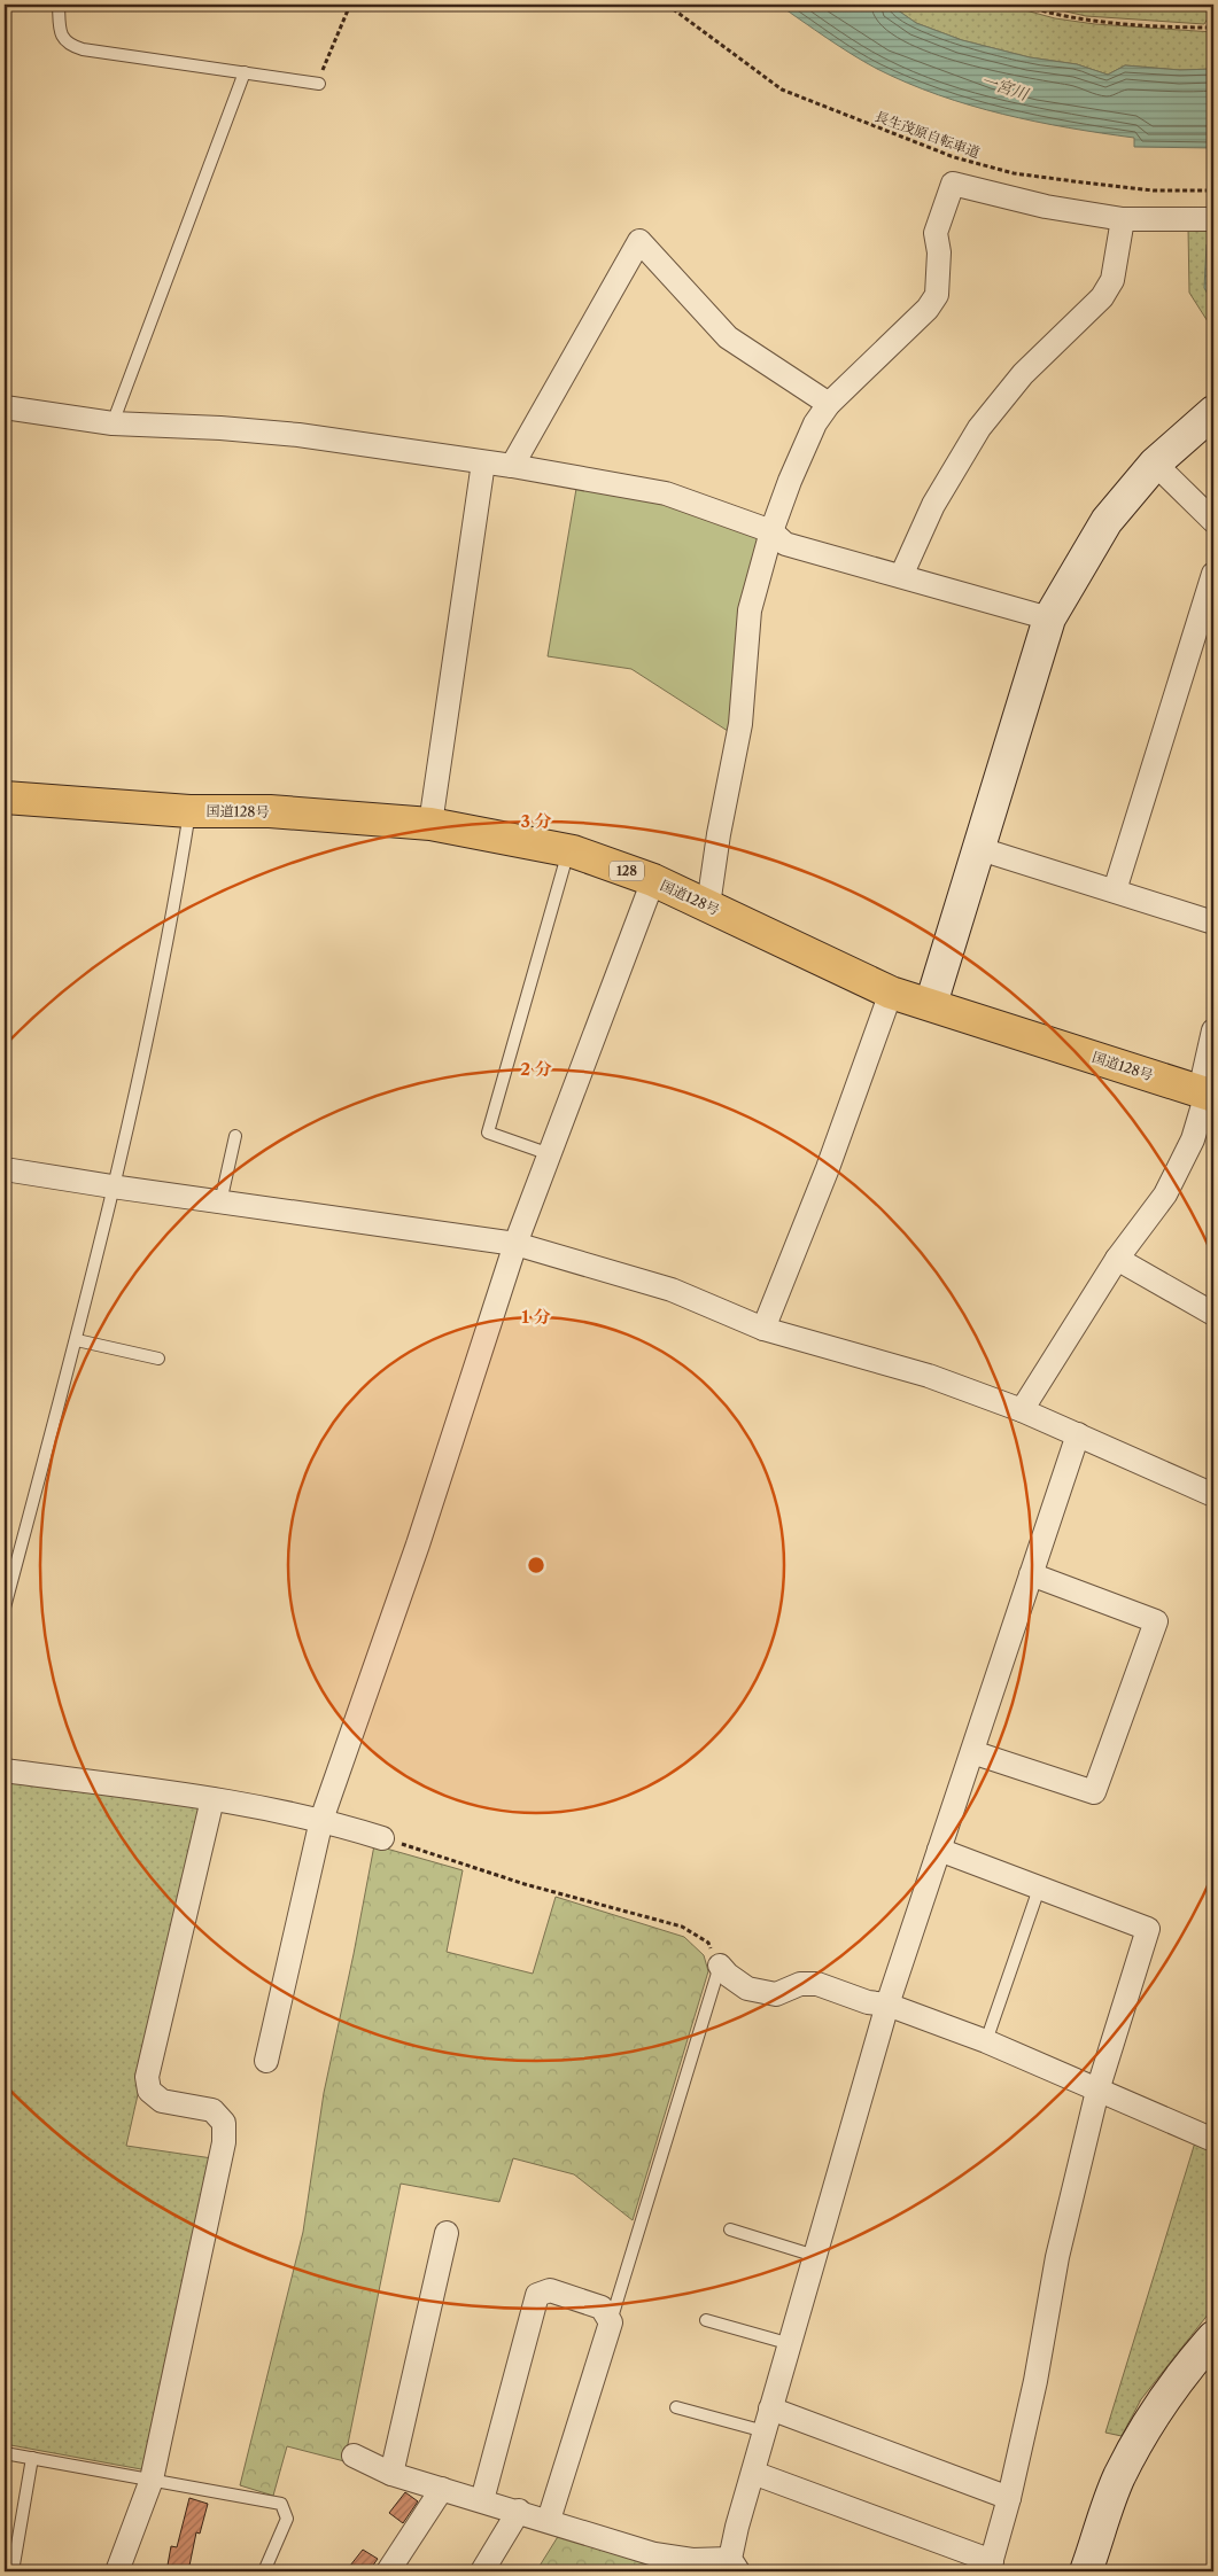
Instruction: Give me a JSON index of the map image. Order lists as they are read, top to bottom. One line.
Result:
{"streets":{"highway":["国道128号","128"],"path":["長生茂原自転車道"]},"water":["一宮川"],"rings":["3 分","2 分","1 分"]}
